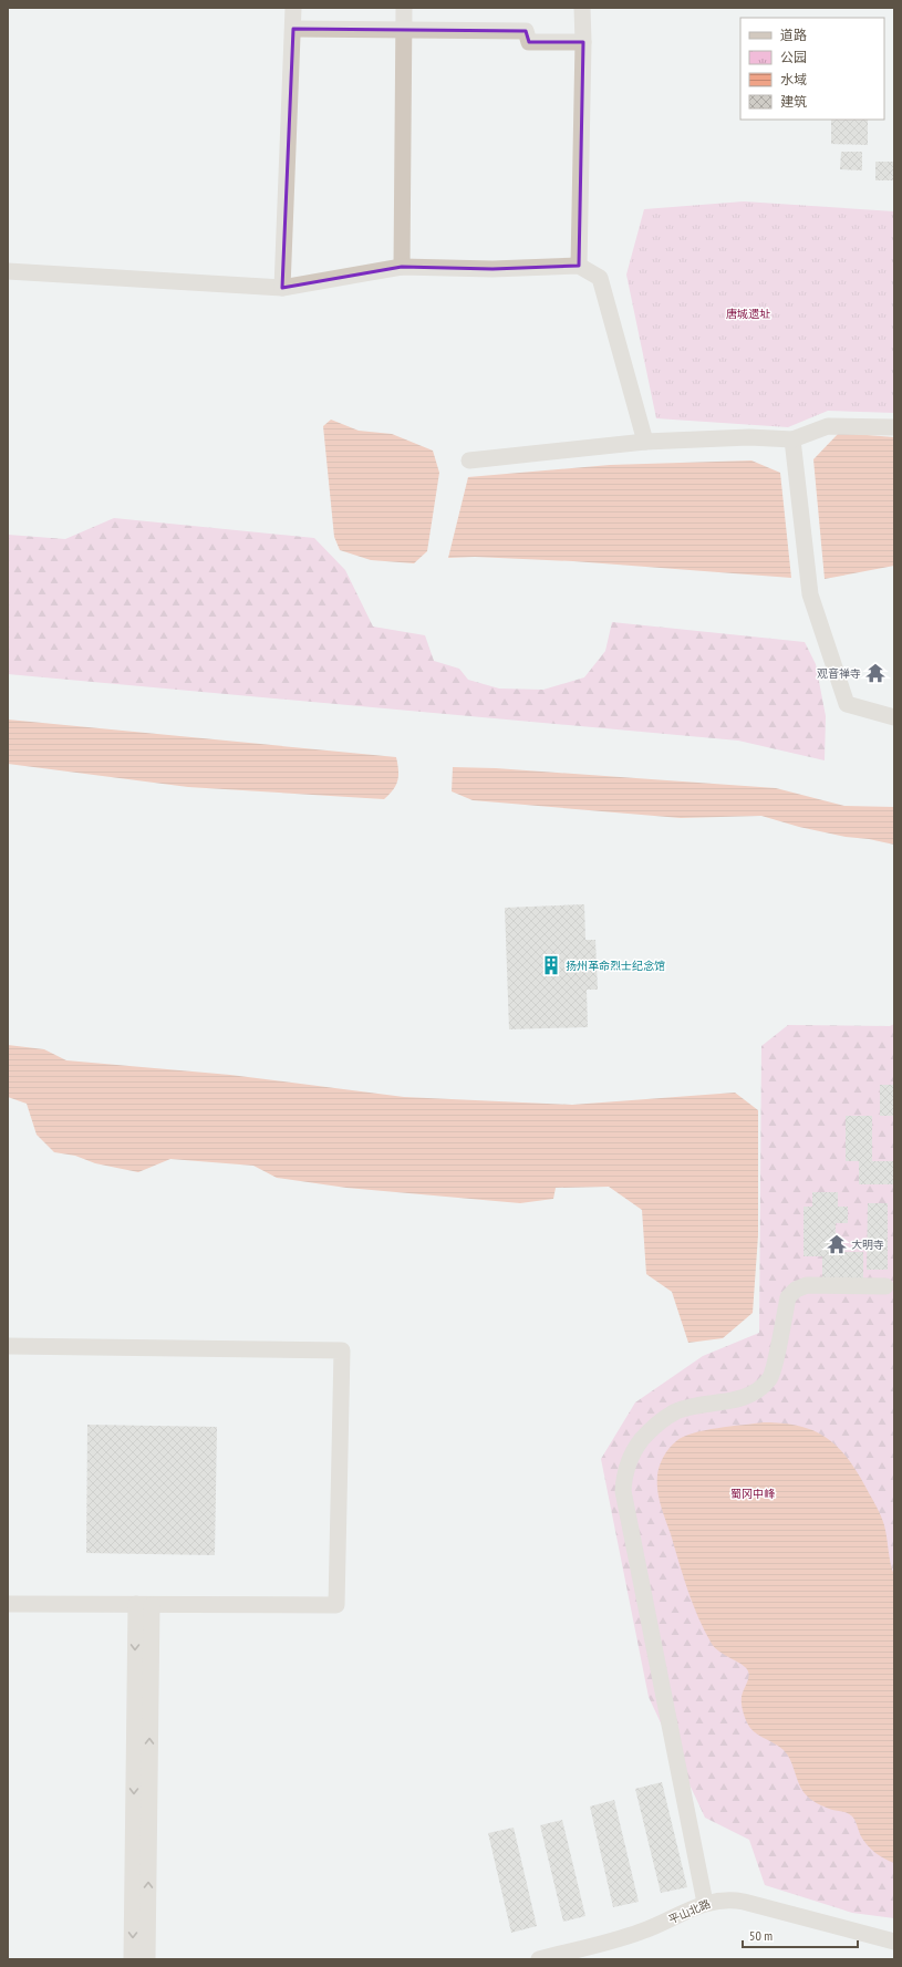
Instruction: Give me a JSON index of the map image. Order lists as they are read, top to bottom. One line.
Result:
{"streets":{"street":["平山北路"]},"parks":["唐城遗址","蜀冈中峰"],"places":{"temple":["观音禅寺","大明寺"],"building":["扬州革命烈士纪念馆"]},"legend":["道路","公园","水域","建筑"],"scale_bar":"50 m"}
